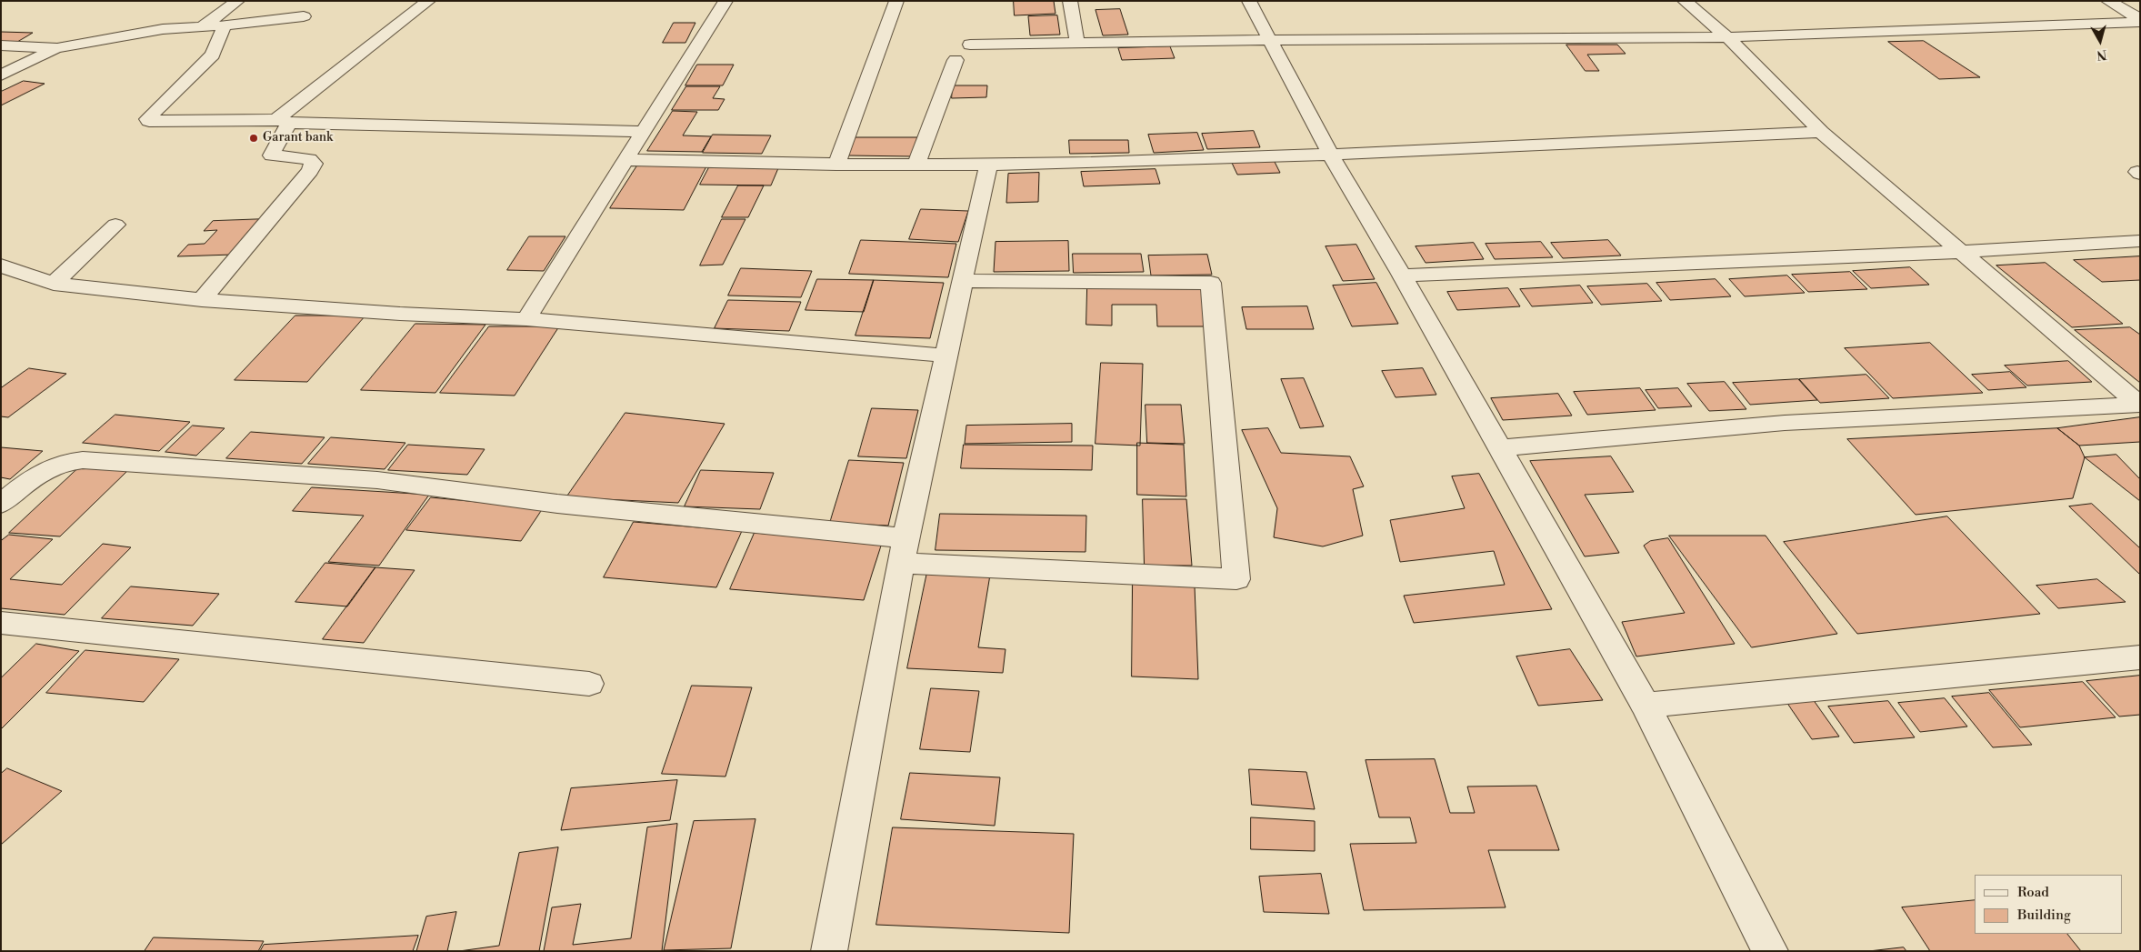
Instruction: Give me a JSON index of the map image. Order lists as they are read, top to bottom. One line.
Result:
{"places":["Garant bank"],"legend":["Road","Building"],"north":"bottom"}
